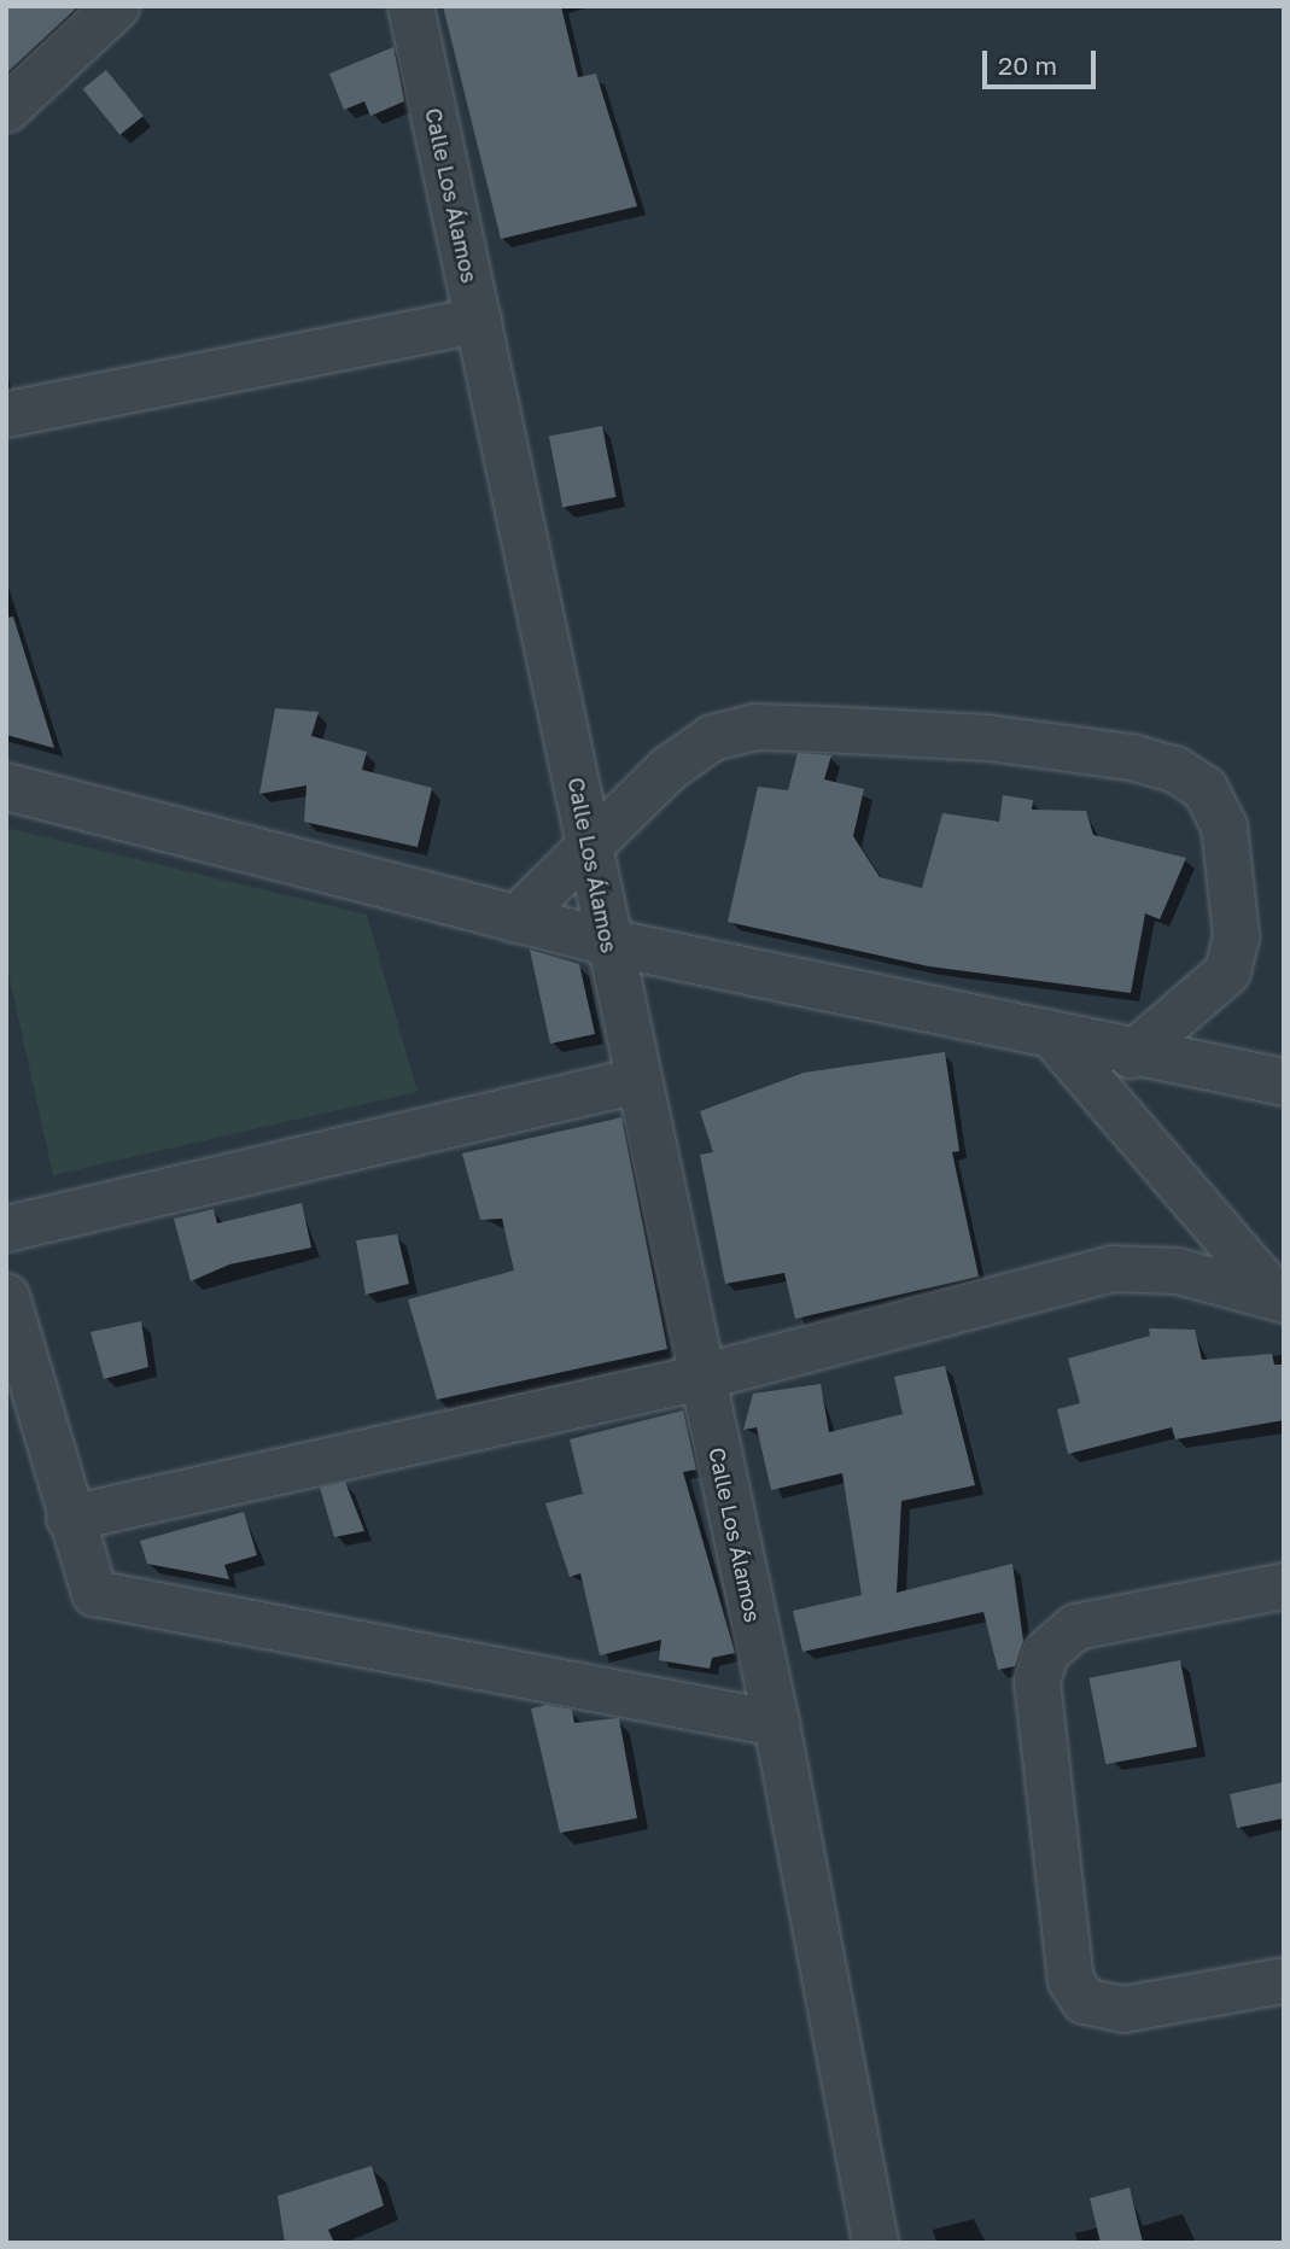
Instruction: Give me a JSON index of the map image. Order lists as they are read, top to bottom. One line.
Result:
{"streets":{"street":["Calle Los Álamos"]},"scale_bar":"20 m"}
